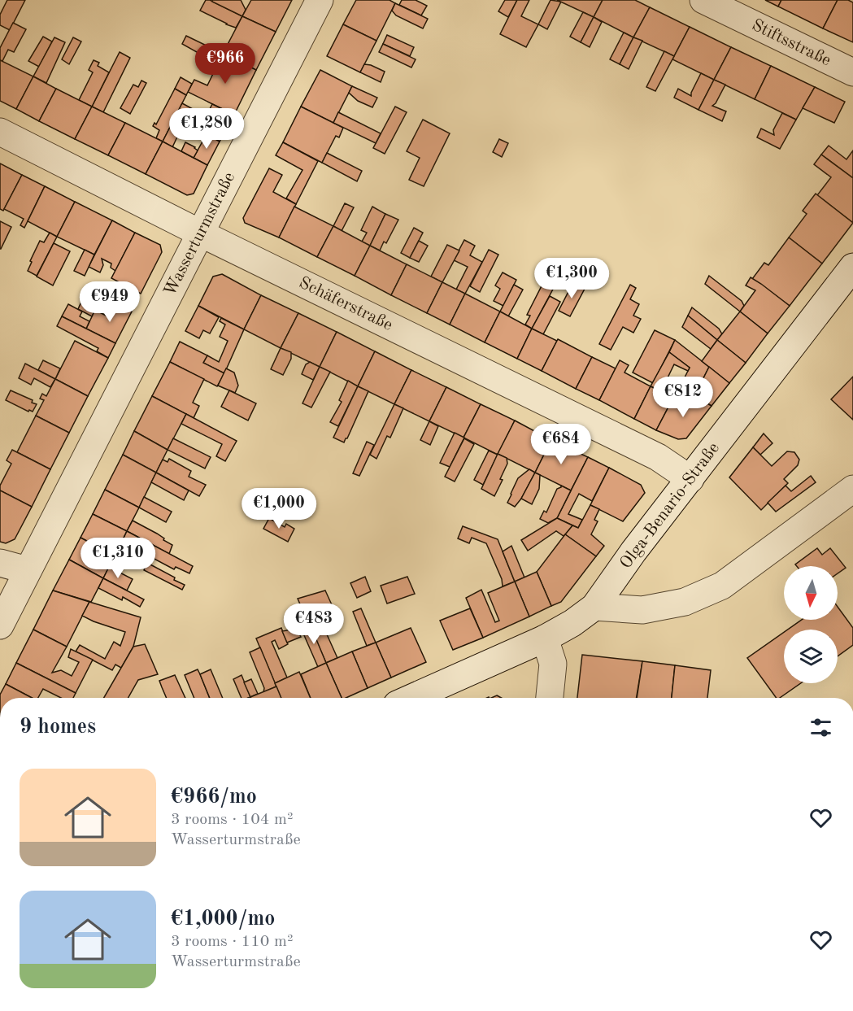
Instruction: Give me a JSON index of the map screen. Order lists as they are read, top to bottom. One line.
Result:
{"streets":{"street":["Stiftsstraße","Wasserturmstraße","Schäferstraße","Olga-Benario-Straße"]},"crossings":[["Wasserturmstraße","Schäferstraße"],["Schäferstraße","Olga-Benario-Straße"]],"north":"bottom","page":{"price":["€966","€1,280","€1,300","€949","€812","€684","€1,000","€1,310","€483"],"heading":"9 homes","list":[{"name":"€966/mo","note":"3 rooms · 104 m² · Wasserturmstraße"},{"name":"€1,000/mo","note":"3 rooms · 110 m² · Wasserturmstraße"}]}}
